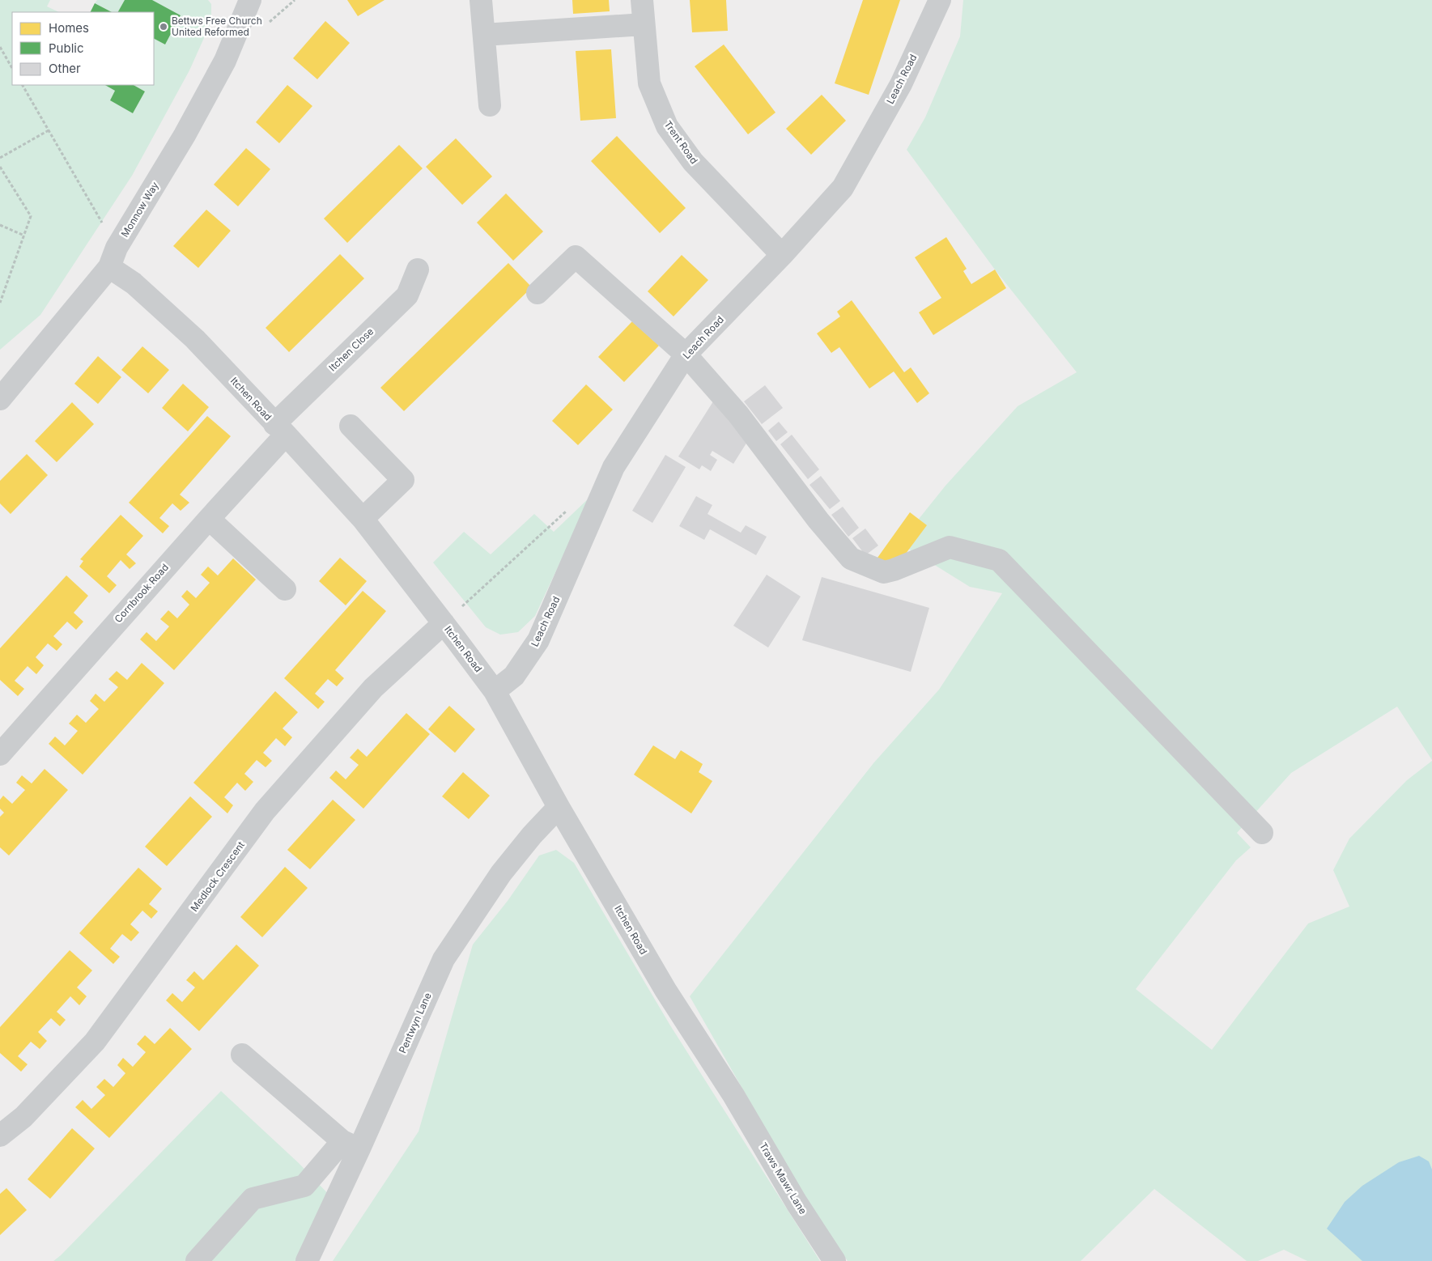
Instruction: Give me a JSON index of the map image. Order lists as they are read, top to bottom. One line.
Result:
{"streets":{"street":["Leach Road","Trent Road","Monnow Way","Itchen Close","Itchen Road","Cornbrook Road","Medlock Crescent","Pentwyn Lane","Traws Mawr Lane"]},"crossings":[["Leach Road","Trent Road"],["Leach Road","Itchen Road"],["Monnow Way","Itchen Road"],["Itchen Close","Itchen Road"],["Itchen Close","Cornbrook Road"],["Itchen Road","Cornbrook Road"],["Itchen Road","Medlock Crescent"],["Itchen Road","Pentwyn Lane"],["Itchen Road","Traws Mawr Lane"]],"places":["Bettws Free Church United Reformed"],"legend":["Homes","Public","Other"]}
